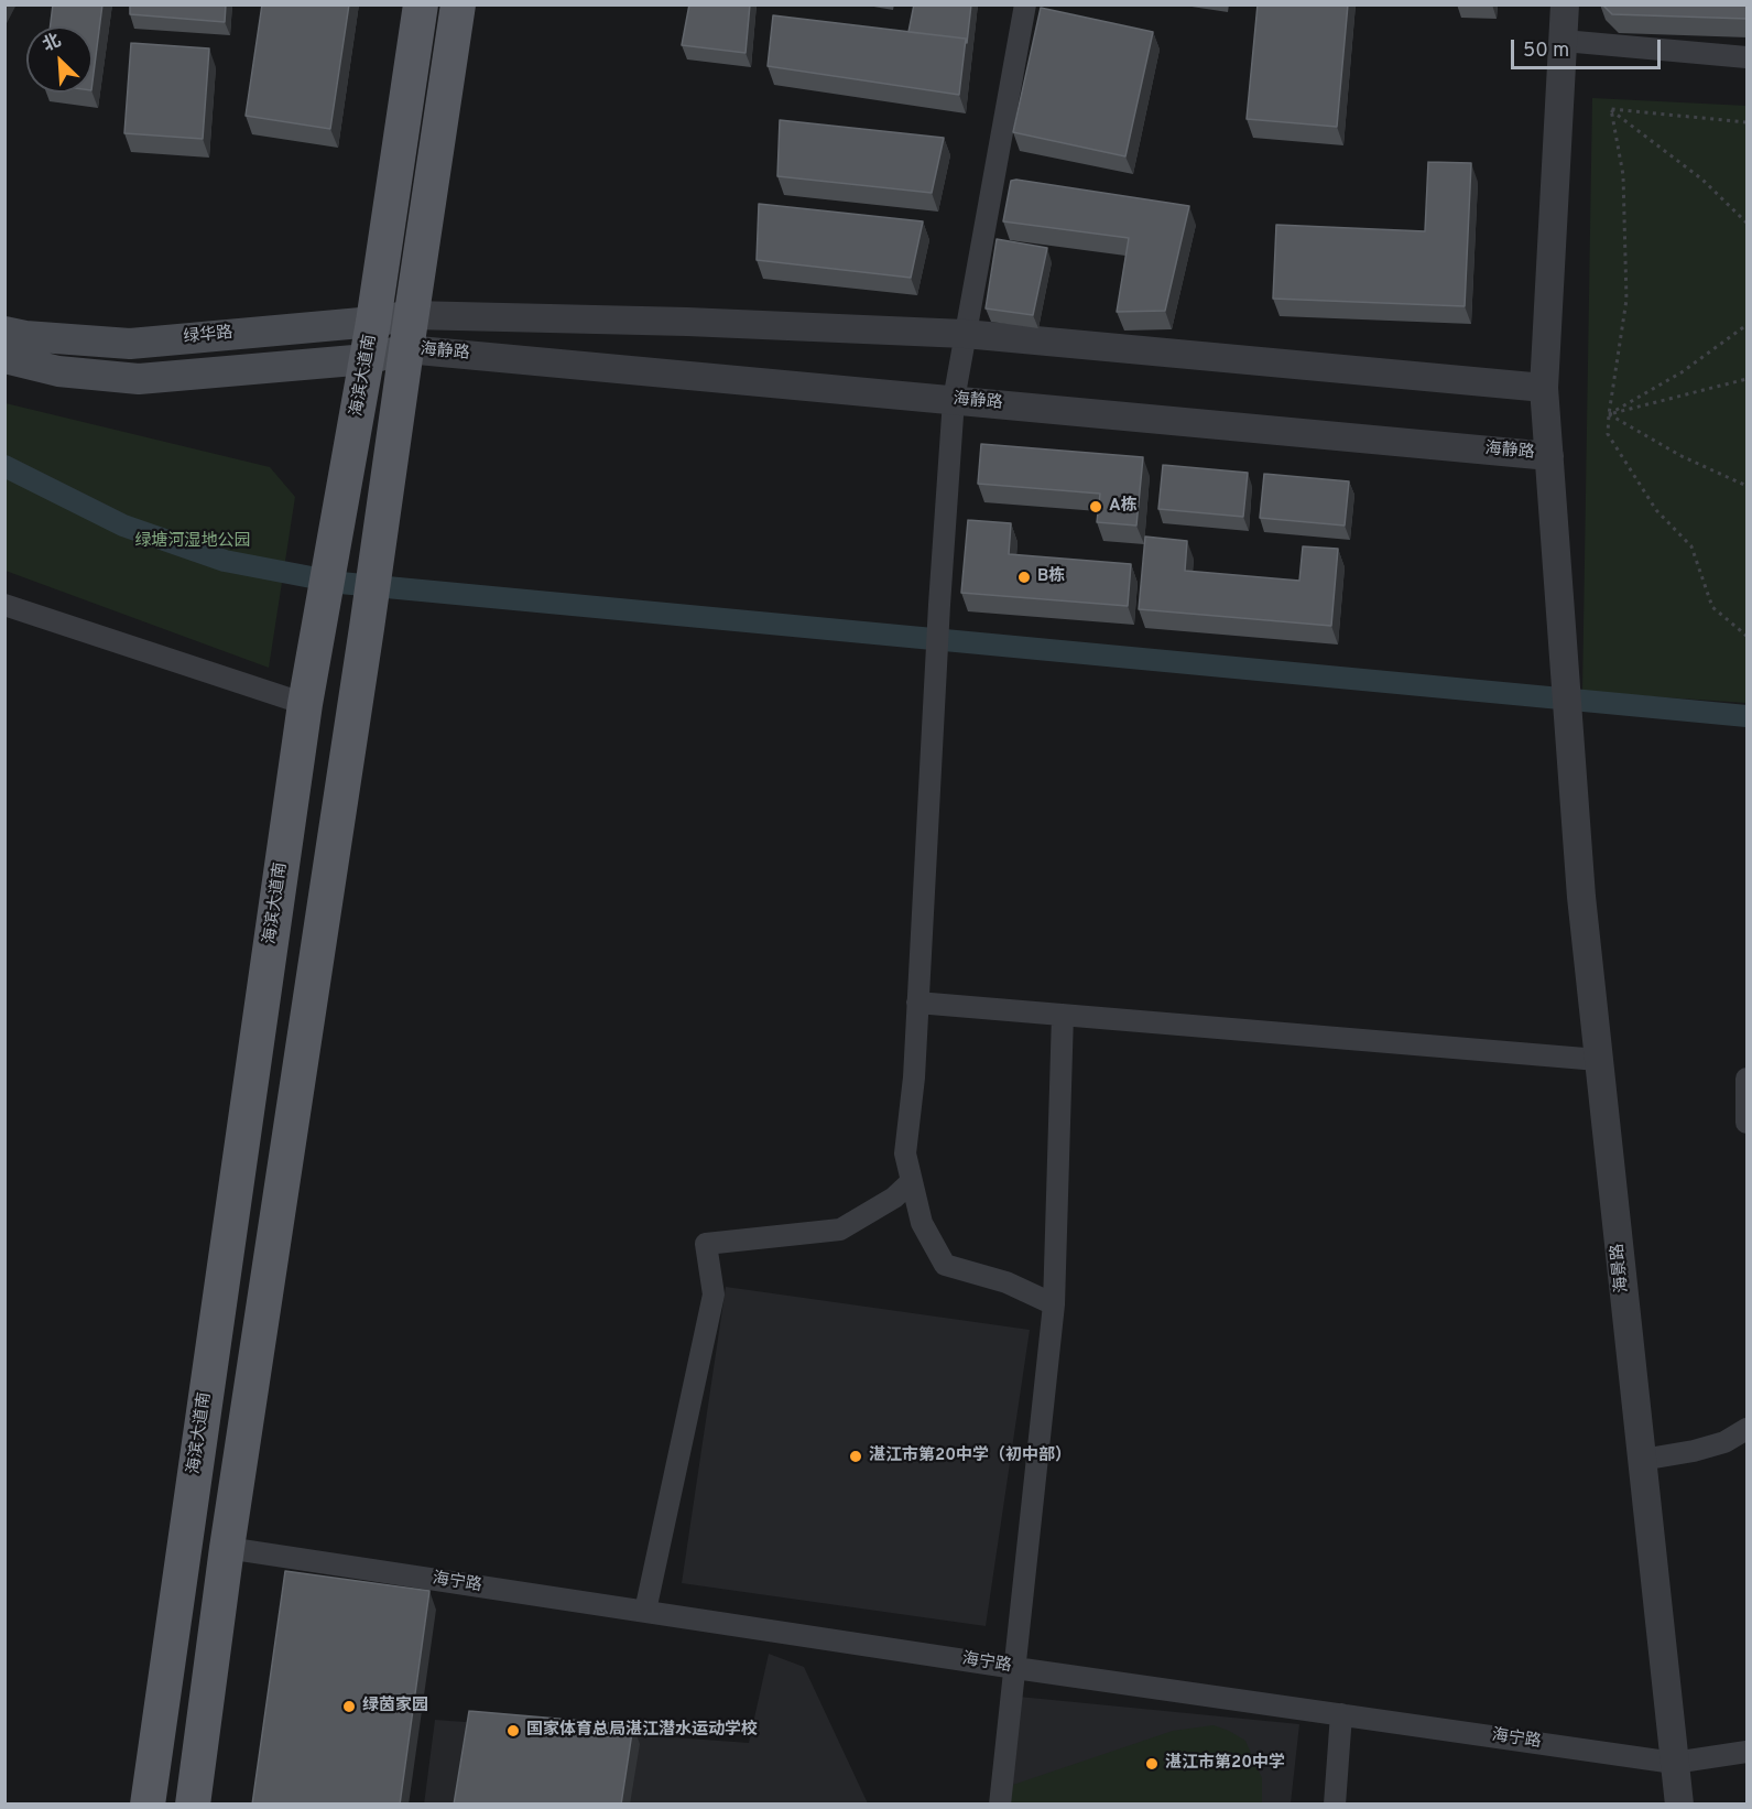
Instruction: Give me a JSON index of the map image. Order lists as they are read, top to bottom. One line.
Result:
{"streets":{"main road":["绿华路","海滨大道南"],"street":["海静路","海景路","海宁路"]},"crossings":[["绿华路","海静路"],["绿华路","海滨大道南"],["海静路","海景路"],["海景路","海宁路"]],"parks":["绿塘河湿地公园"],"places":["A栋","B栋","湛江市第20中学（初中部）","绿茵家园","国家体育总局湛江潜水运动学校","湛江市第20中学"],"scale_bar":"50 m","north":"top left"}
